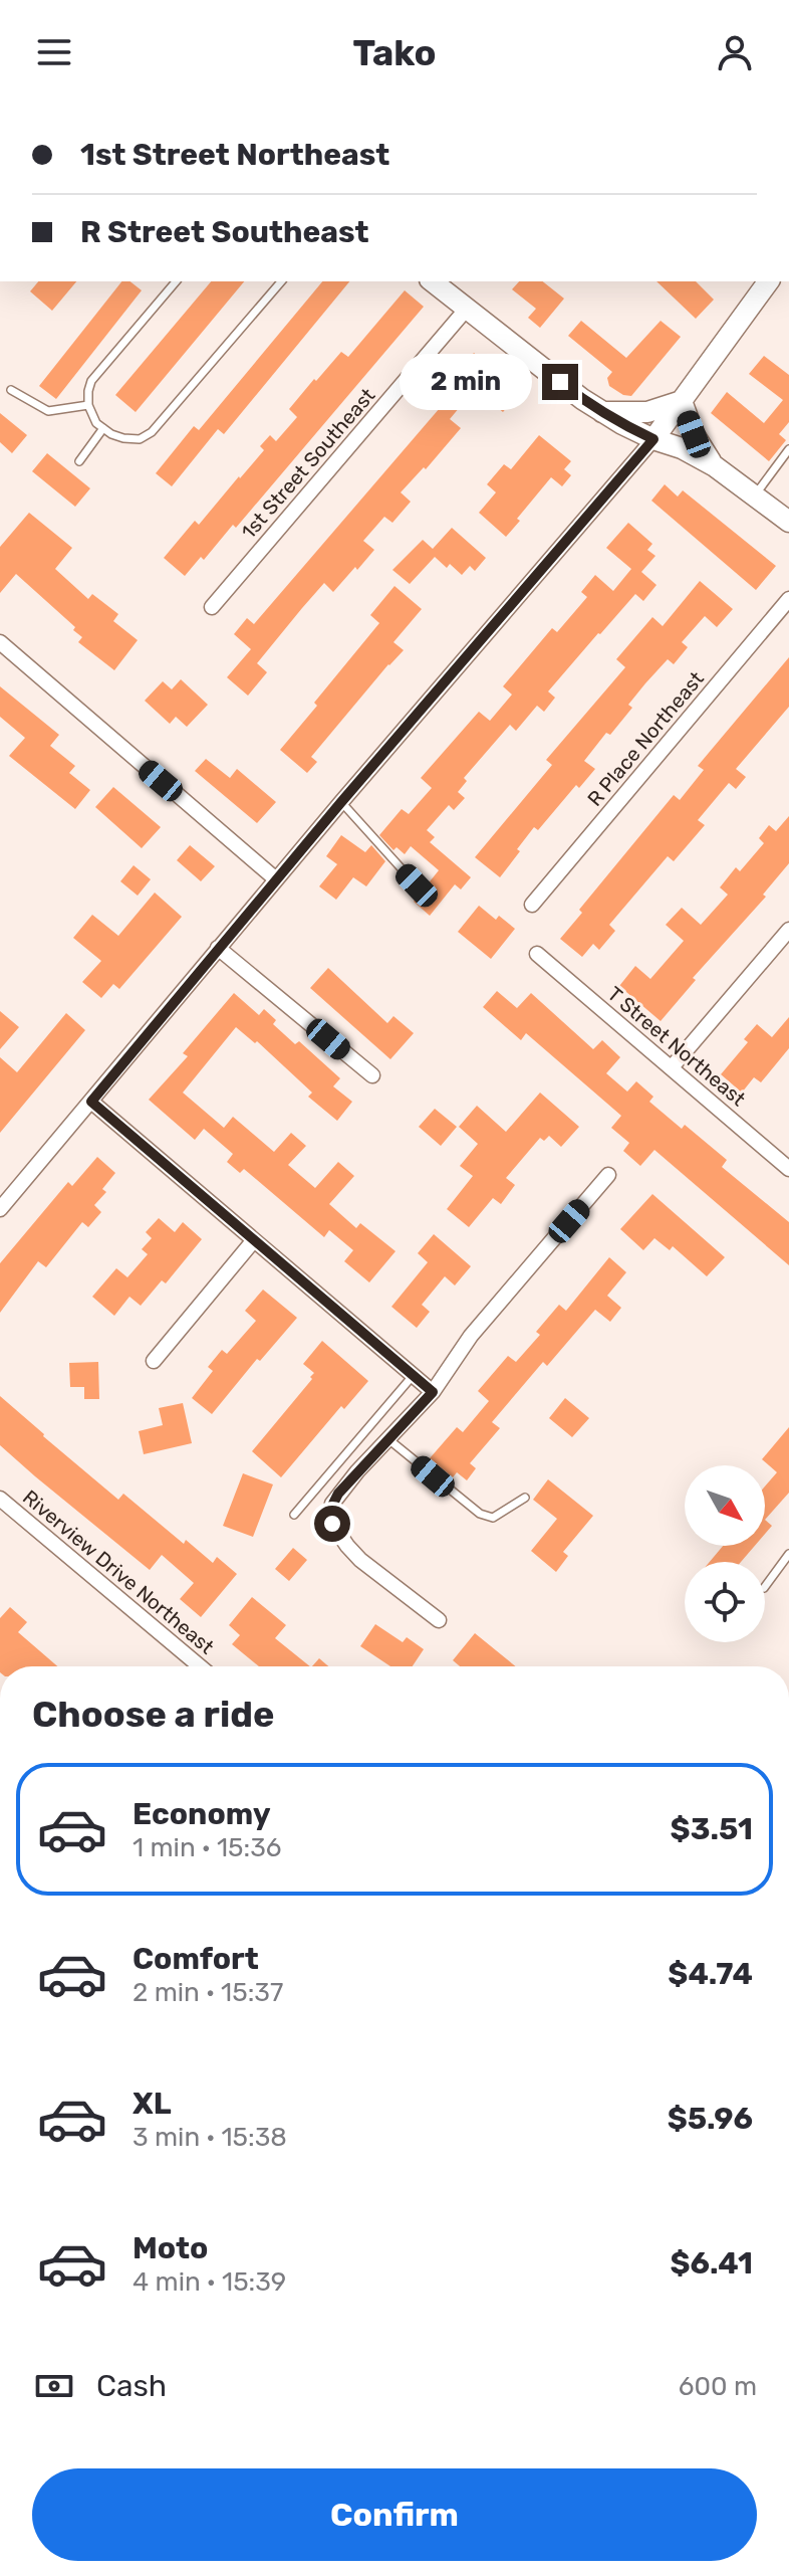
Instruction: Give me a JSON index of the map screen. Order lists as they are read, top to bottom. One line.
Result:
{"streets":{"street":["1st Street Southeast","R Place Northeast","T Street Northeast","Riverview Drive Northeast"]},"north":"bottom right","page":{"header":"Tako","banner":["1st Street Northeast","R Street Southeast"],"bubble":"2 min","heading":"Choose a ride","list":[{"name":"Economy","note":"1 min · 15:36","value":"$3.51"},{"name":"Comfort","note":"2 min · 15:37","value":"$4.74"},{"name":"XL","note":"3 min · 15:38","value":"$5.96"},{"name":"Moto","note":"4 min · 15:39","value":"$6.41"}],"pay":["Cash","600 m"],"buttons":"Confirm"}}
